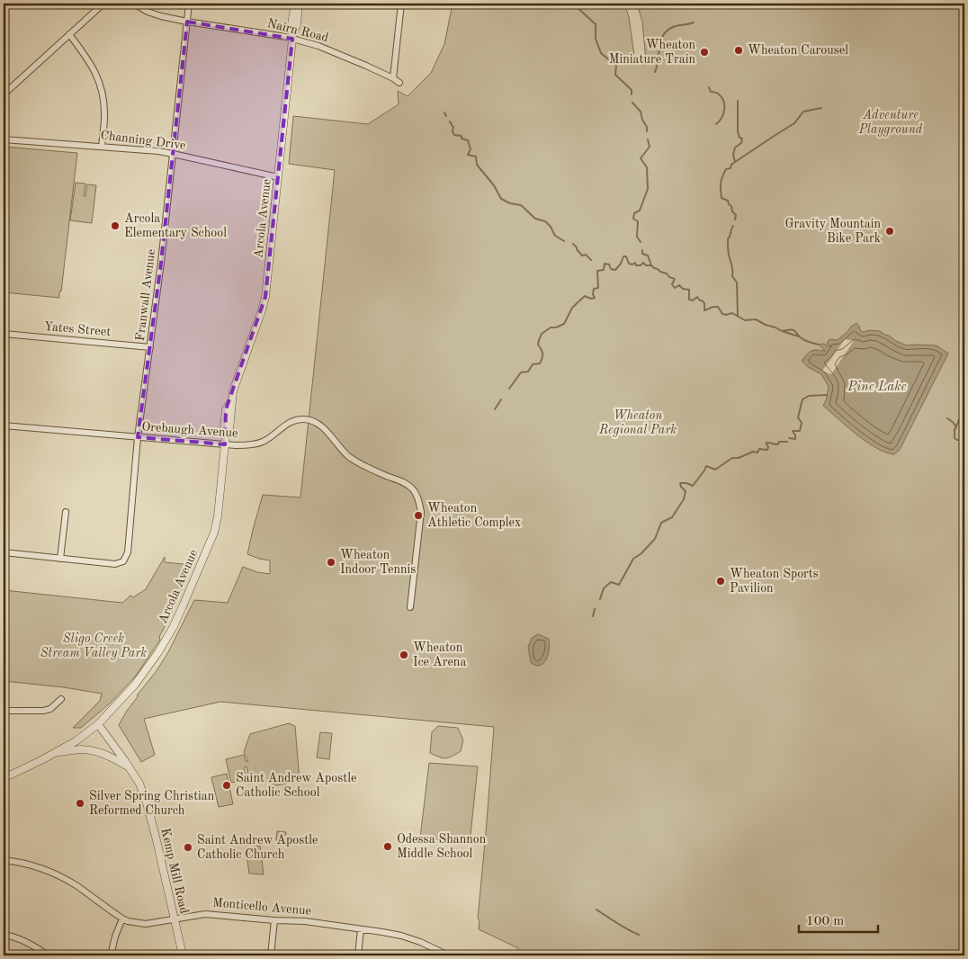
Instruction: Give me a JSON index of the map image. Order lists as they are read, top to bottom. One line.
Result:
{"streets":{"street":["Nairn Road","Channing Drive","Arcola Avenue","Franwall Avenue","Yates Street","Orebaugh Avenue","Kemp Mill Road","Monticello Avenue"]},"crossings":[["Nairn Road","Arcola Avenue"],["Nairn Road","Franwall Avenue"],["Channing Drive","Arcola Avenue"],["Channing Drive","Franwall Avenue"],["Arcola Avenue","Orebaugh Avenue"],["Arcola Avenue","Kemp Mill Road"],["Franwall Avenue","Yates Street"],["Franwall Avenue","Orebaugh Avenue"],["Kemp Mill Road","Monticello Avenue"]],"water":["Pine Lake"],"parks":["Adventure Playground","Wheaton Regional Park","Sligo Creek Stream Valley Park"],"places":["Wheaton Carousel","Wheaton Miniature Train","Arcola Elementary School","Gravity Mountain Bike Park","Wheaton Athletic Complex","Wheaton Indoor Tennis","Wheaton Sports Pavilion","Wheaton Ice Arena","Saint Andrew Apostle Catholic School","Silver Spring Christian Reformed Church","Odessa Shannon Middle School","Saint Andrew Apostle Catholic Church"],"scale_bar":"100 m"}
